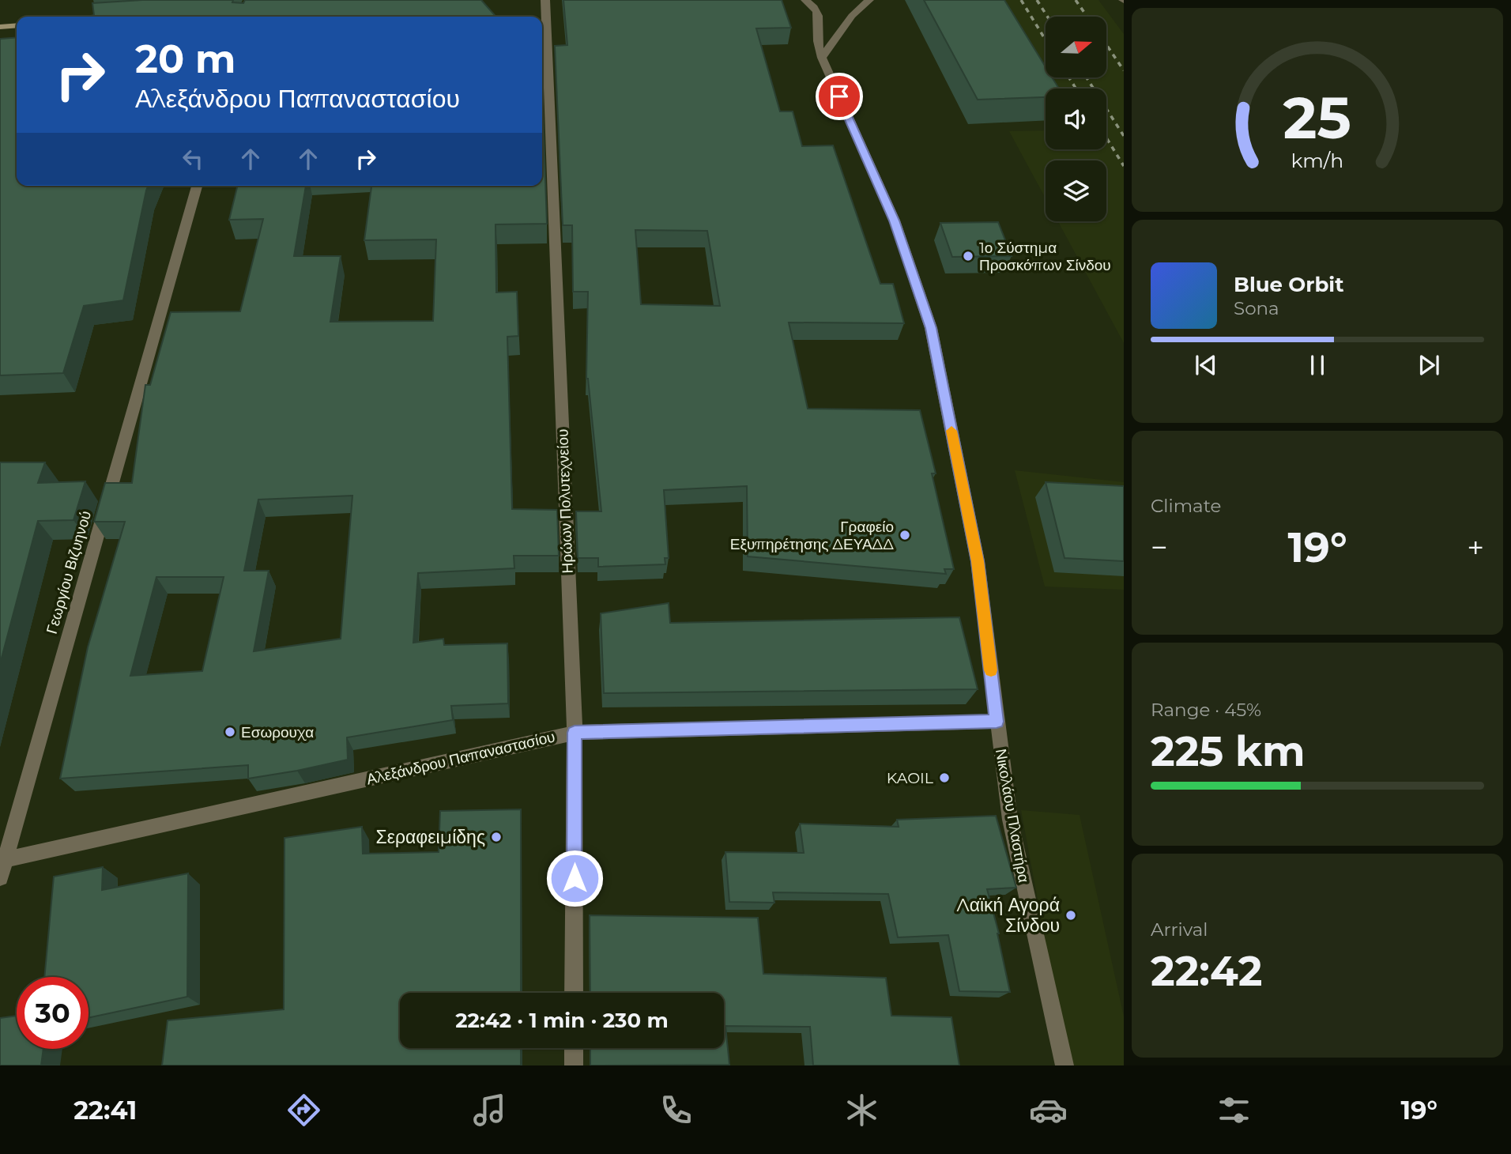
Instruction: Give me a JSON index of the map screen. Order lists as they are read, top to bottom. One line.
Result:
{"streets":{"street":["Ηρώων Πολυτεχνείου","Γεωργίου Βιζυηνού","Αλεξάνδρου Παπαναστασίου","Νικολάου Πλαστήρα"]},"crossings":[["Ηρώων Πολυτεχνείου","Αλεξάνδρου Παπαναστασίου"],["Γεωργίου Βιζυηνού","Αλεξάνδρου Παπαναστασίου"],["Αλεξάνδρου Παπαναστασίου","Νικολάου Πλαστήρα"]],"places":["1ο Σύστημα Προσκόπων Σίνδου","Γραφείο Εξυπηρέτησης ΔΕΥΑΔΔ","Εσωρουχα","KAOIL","Σεραφειμίδης","Λαϊκή Αγορά Σίνδου"],"north":"right","page":{"turn":["20 m","Αλεξάνδρου Παπαναστασίου"],"song":["Blue Orbit","Sona"],"tile":["Climate",["Range · 45%","225 km"],["Arrival","22:42"]],"heat":["−","19°","+"],"limit":"30","trip":"22:42 · 1 min · 230 m","tabs":["22:41","19°"],"gauge":["25","km/h"]}}
